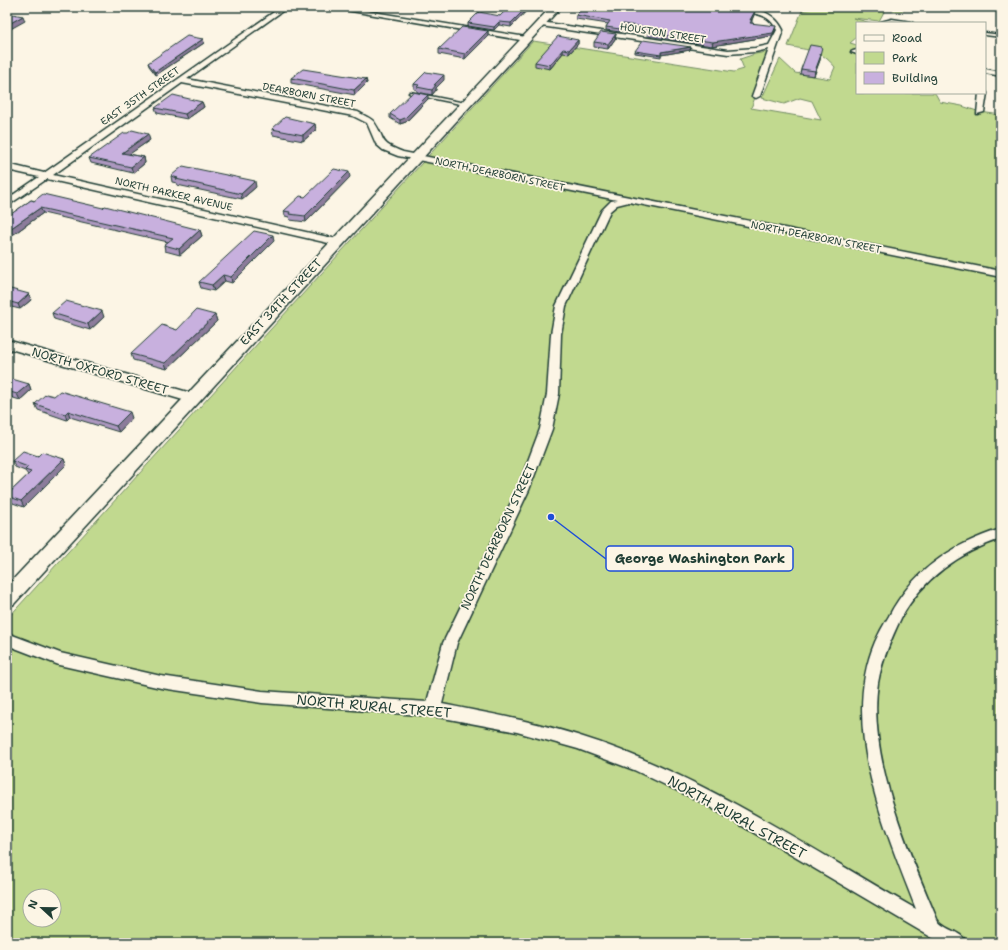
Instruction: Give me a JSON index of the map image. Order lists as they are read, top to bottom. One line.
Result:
{"streets":{"main road":["EAST 34TH STREET"],"street":["HOUSTON STREET","DEARBORN STREET","EAST 35TH STREET","NORTH DEARBORN STREET","NORTH PARKER AVENUE","NORTH OXFORD STREET","NORTH RURAL STREET"]},"crossings":[["HOUSTON STREET","EAST 34TH STREET"],["DEARBORN STREET","EAST 35TH STREET"],["DEARBORN STREET","NORTH DEARBORN STREET"],["DEARBORN STREET","EAST 34TH STREET"],["EAST 35TH STREET","NORTH PARKER AVENUE"],["NORTH DEARBORN STREET","EAST 34TH STREET"],["NORTH DEARBORN STREET","NORTH RURAL STREET"],["NORTH PARKER AVENUE","EAST 34TH STREET"],["EAST 34TH STREET","NORTH OXFORD STREET"]],"places":["George Washington Park"],"legend":["Road","Park","Building"],"north":"left"}
